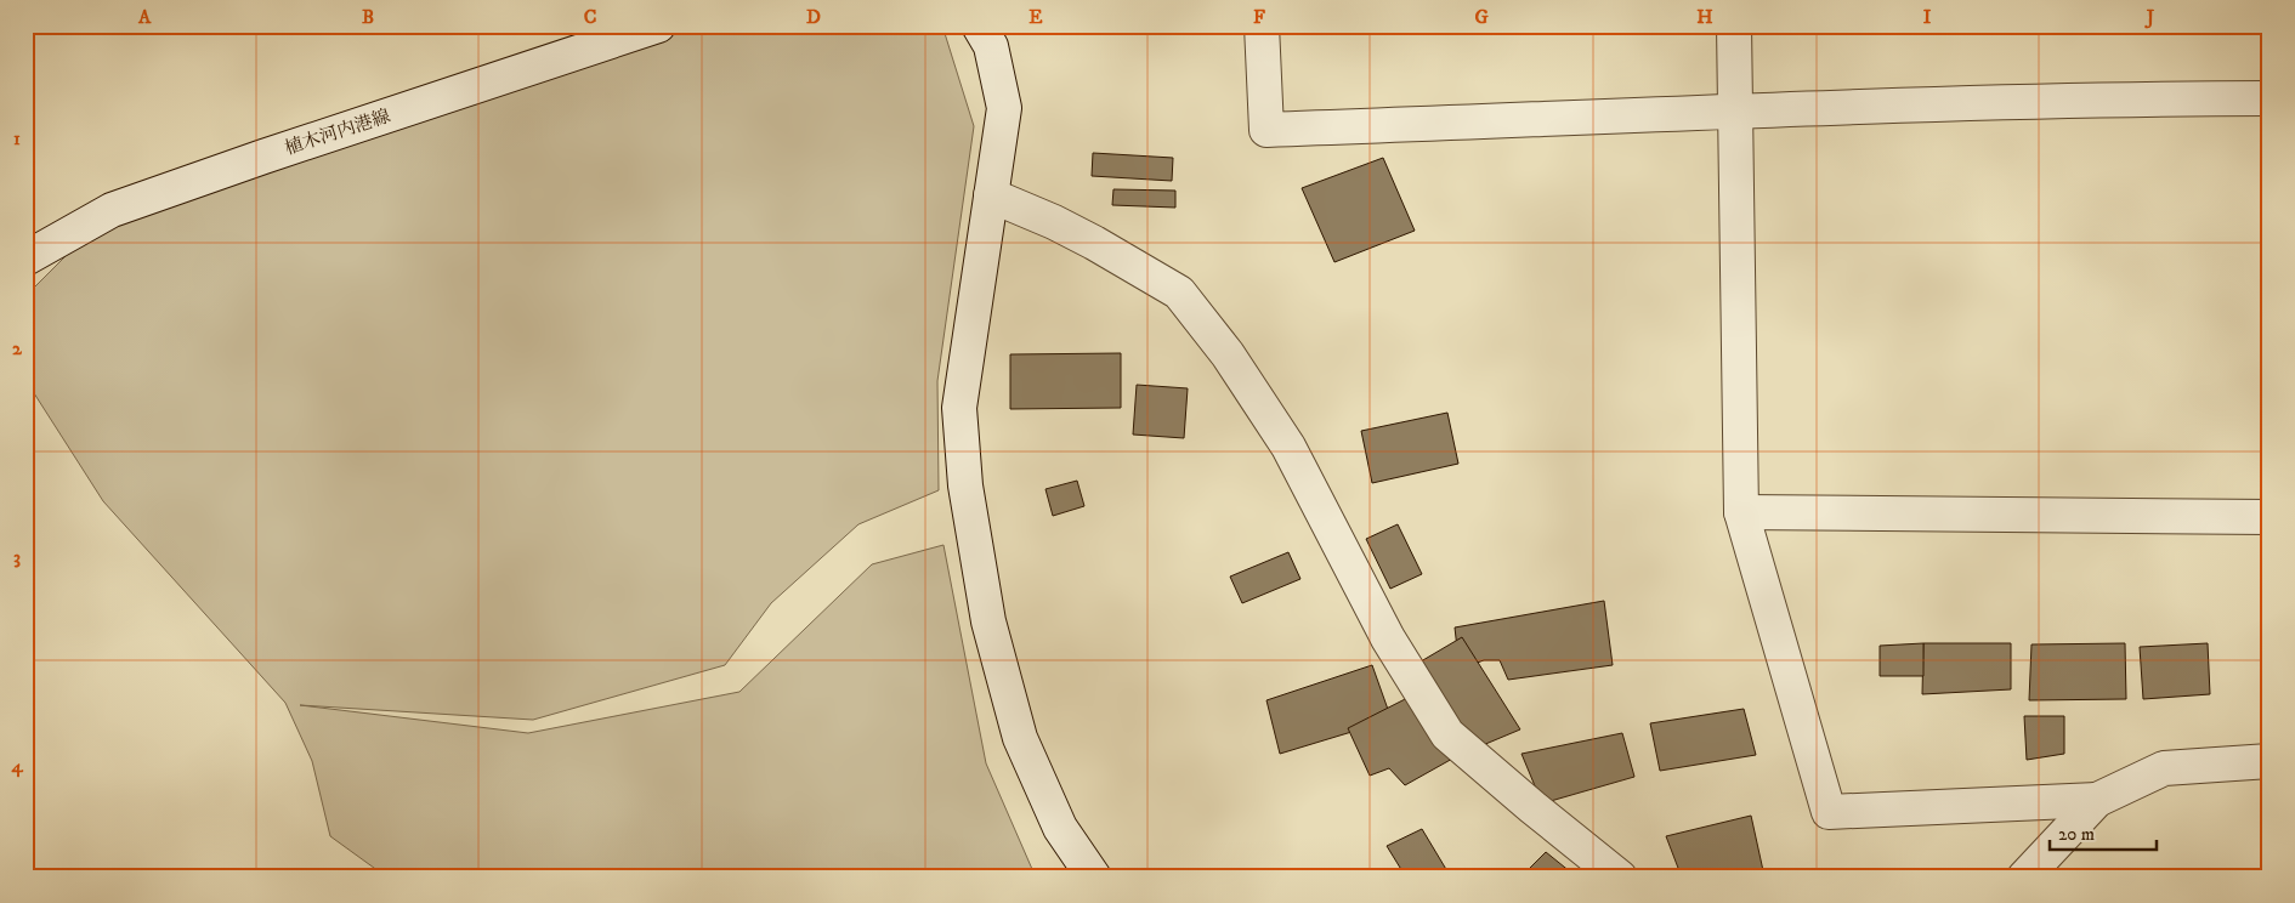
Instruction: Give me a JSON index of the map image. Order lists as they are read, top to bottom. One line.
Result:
{"streets":{"street":["植木河内港線"]},"scale_bar":"20 m","grid":{"columns":["A","B","C","D","E","F","G","H","I","J"],"rows":["1","2","3","4"]}}
